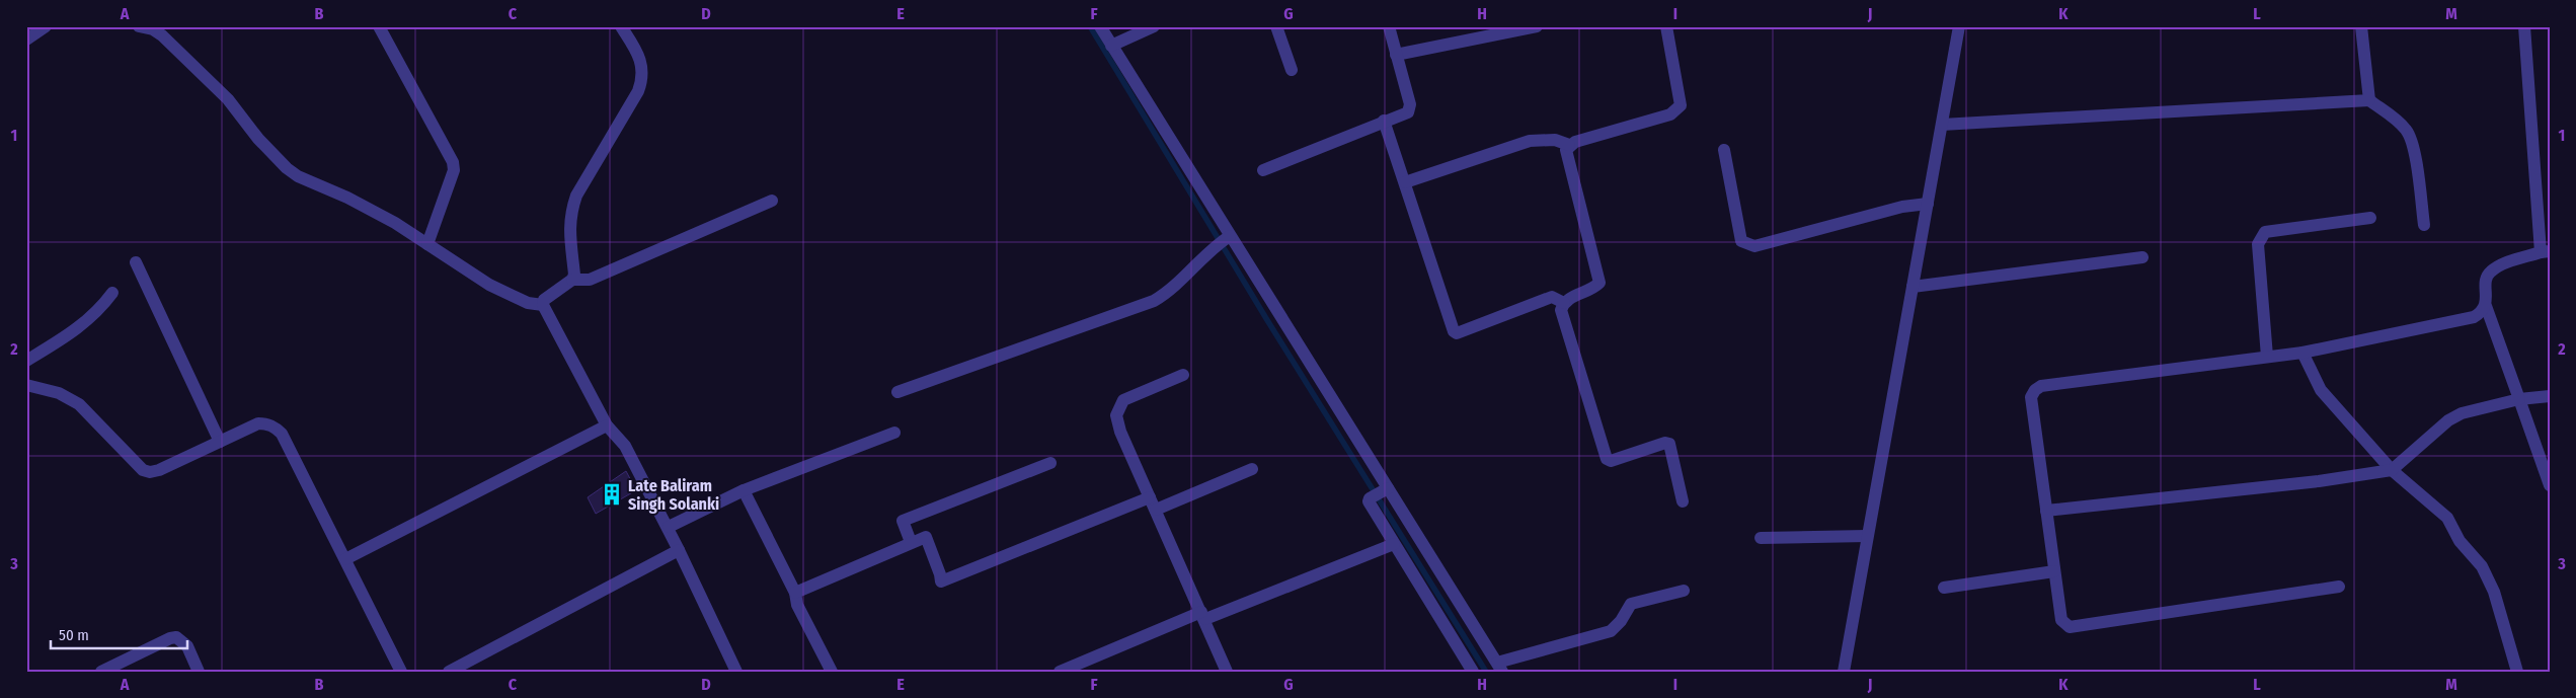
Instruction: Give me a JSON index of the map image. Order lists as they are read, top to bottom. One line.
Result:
{"places":{"building":["Late Baliram Singh Solanki"]},"scale_bar":"50 m","grid":{"columns":["A","B","C","D","E","F","G","H","I","J","K","L","M"],"rows":["1","2","3"]}}
